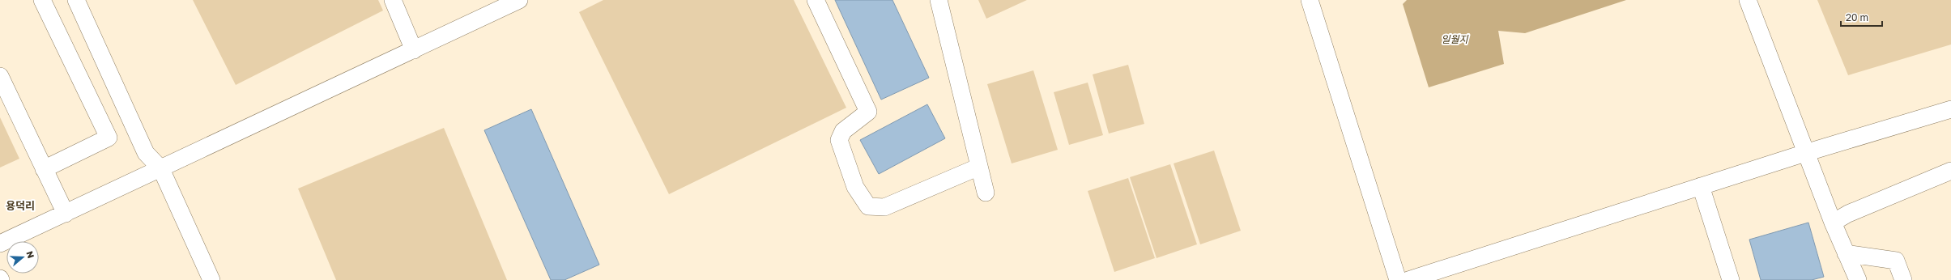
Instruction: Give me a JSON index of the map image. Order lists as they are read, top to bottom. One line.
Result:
{"districts":["용덕리"],"water":["일월지"],"scale_bar":"20 m","north":"right"}
